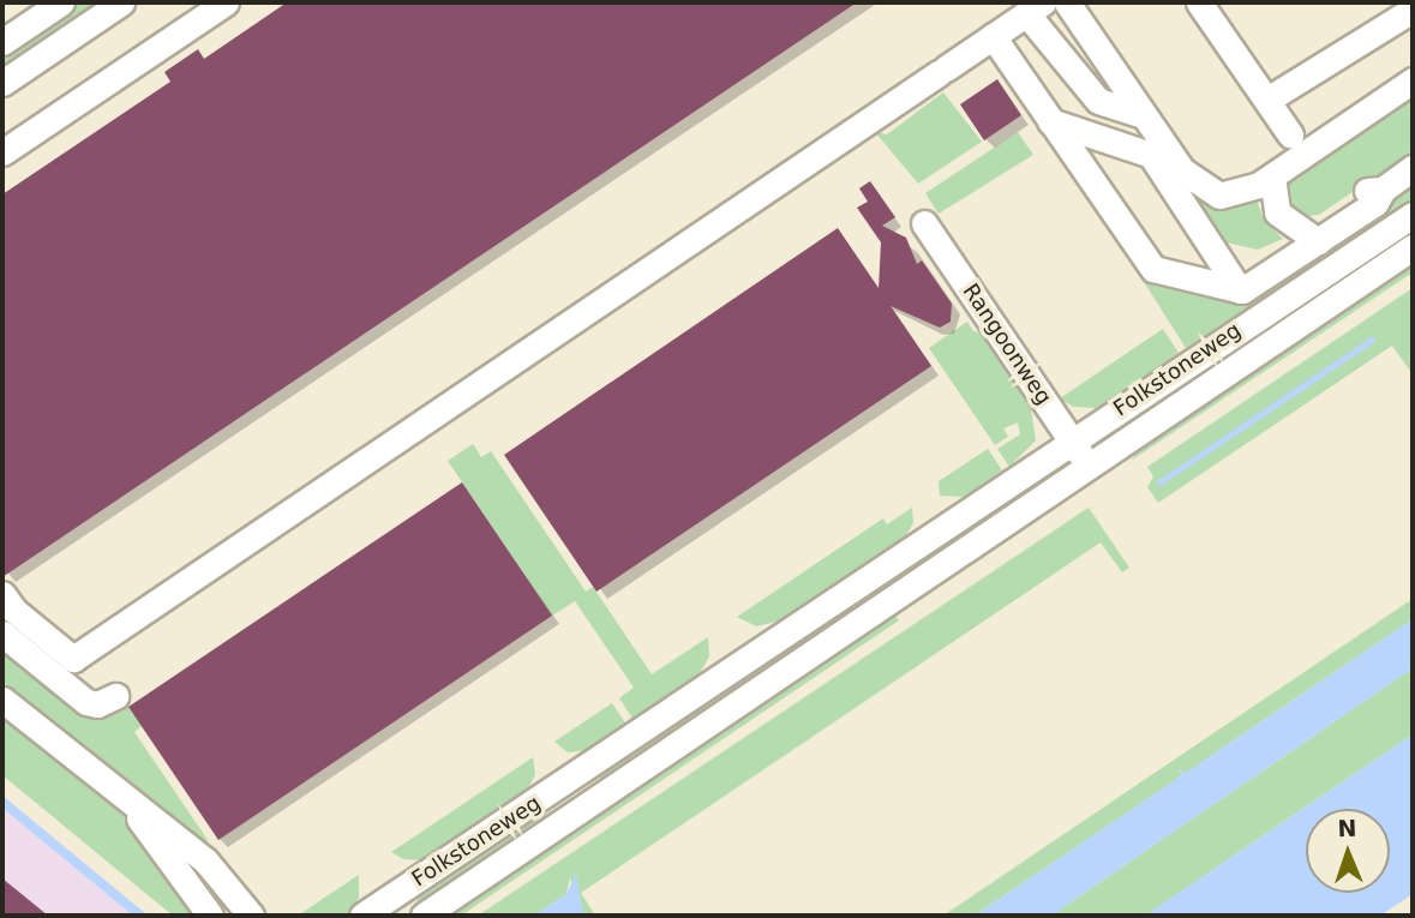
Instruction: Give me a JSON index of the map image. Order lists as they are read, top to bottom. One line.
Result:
{"streets":{"street":["Rangoonweg","Folkstoneweg"]},"crossings":[["Rangoonweg","Folkstoneweg"]],"north":"top"}
